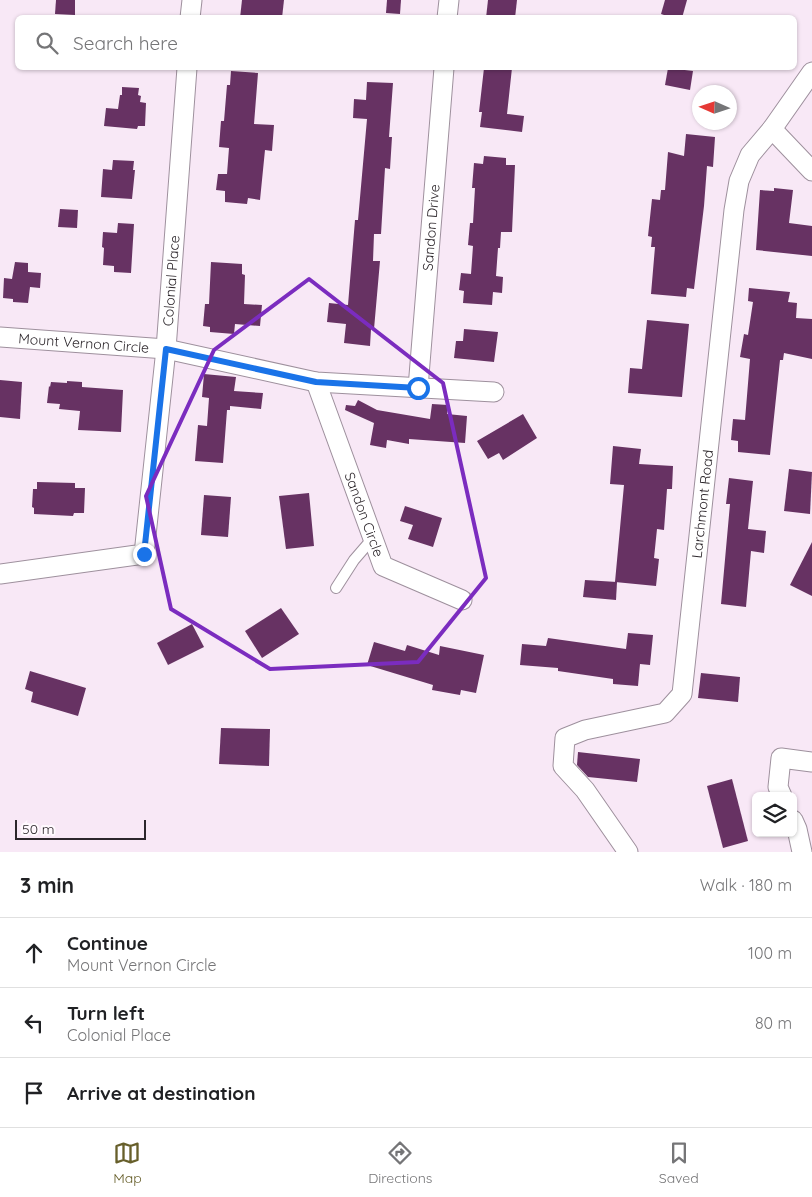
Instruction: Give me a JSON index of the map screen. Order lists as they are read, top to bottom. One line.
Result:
{"streets":{"street":["Sandon Drive","Colonial Place","Mount Vernon Circle","Larchmont Road","Sandon Circle"]},"crossings":[["Sandon Drive","Mount Vernon Circle"],["Colonial Place","Mount Vernon Circle"],["Mount Vernon Circle","Sandon Circle"]],"scale_bar":"50 m","north":"left","page":{"search":"Search here","scale":"50 m","heading":["3 min","Walk · 180 m"],"list":[["Continue","Mount Vernon Circle","100 m"],["Turn left","Colonial Place","80 m"],"Arrive at destination"],"nav":["Map","Directions","Saved"]}}
